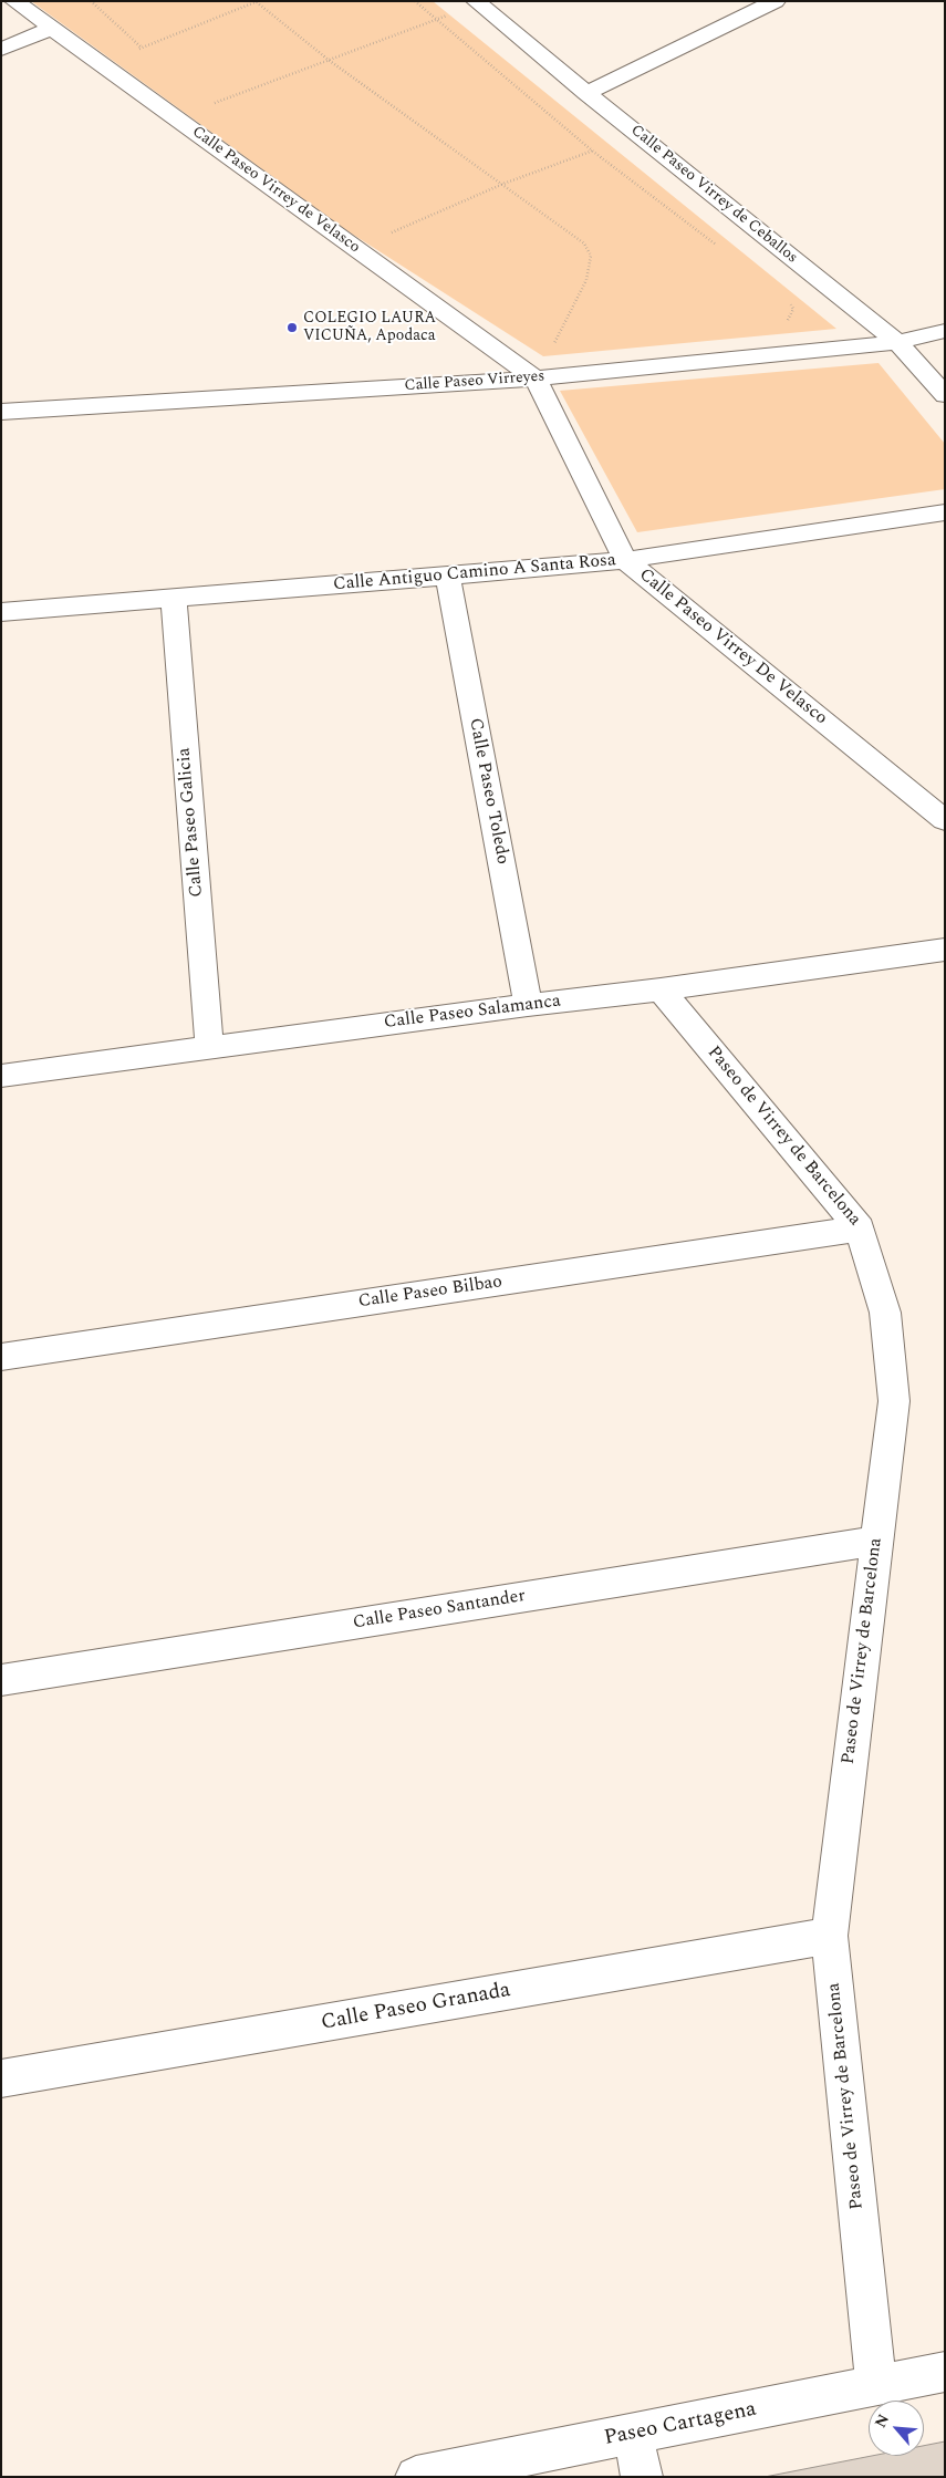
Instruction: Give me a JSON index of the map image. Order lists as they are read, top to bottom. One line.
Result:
{"streets":{"street":["Calle Paseo Virrey de Velasco","Calle Paseo Virrey de Ceballos","Calle Paseo Virreyes","Calle Antiguo Camino A Santa Rosa","Calle Paseo Virrey De Velasco","Calle Paseo Toledo","Calle Paseo Galicia","Calle Paseo Salamanca","Paseo de Virrey de Barcelona","Calle Paseo Bilbao","Calle Paseo Santander","Calle Paseo Granada","Paseo Cartagena"]},"crossings":[["Calle Paseo Virrey de Velasco","Calle Paseo Virreyes"],["Calle Paseo Virrey de Velasco","Calle Paseo Virrey De Velasco"],["Calle Paseo Virrey de Ceballos","Calle Paseo Virreyes"],["Calle Paseo Virreyes","Calle Paseo Virrey De Velasco"],["Calle Antiguo Camino A Santa Rosa","Calle Paseo Virrey De Velasco"],["Calle Antiguo Camino A Santa Rosa","Calle Paseo Toledo"],["Calle Antiguo Camino A Santa Rosa","Calle Paseo Galicia"],["Calle Paseo Toledo","Calle Paseo Salamanca"],["Calle Paseo Galicia","Calle Paseo Salamanca"],["Calle Paseo Salamanca","Paseo de Virrey de Barcelona"],["Paseo de Virrey de Barcelona","Calle Paseo Bilbao"],["Paseo de Virrey de Barcelona","Calle Paseo Santander"],["Paseo de Virrey de Barcelona","Calle Paseo Granada"],["Paseo de Virrey de Barcelona","Paseo Cartagena"]],"places":["COLEGIO LAURA VICUÑA, Apodaca"],"north":"top left"}
